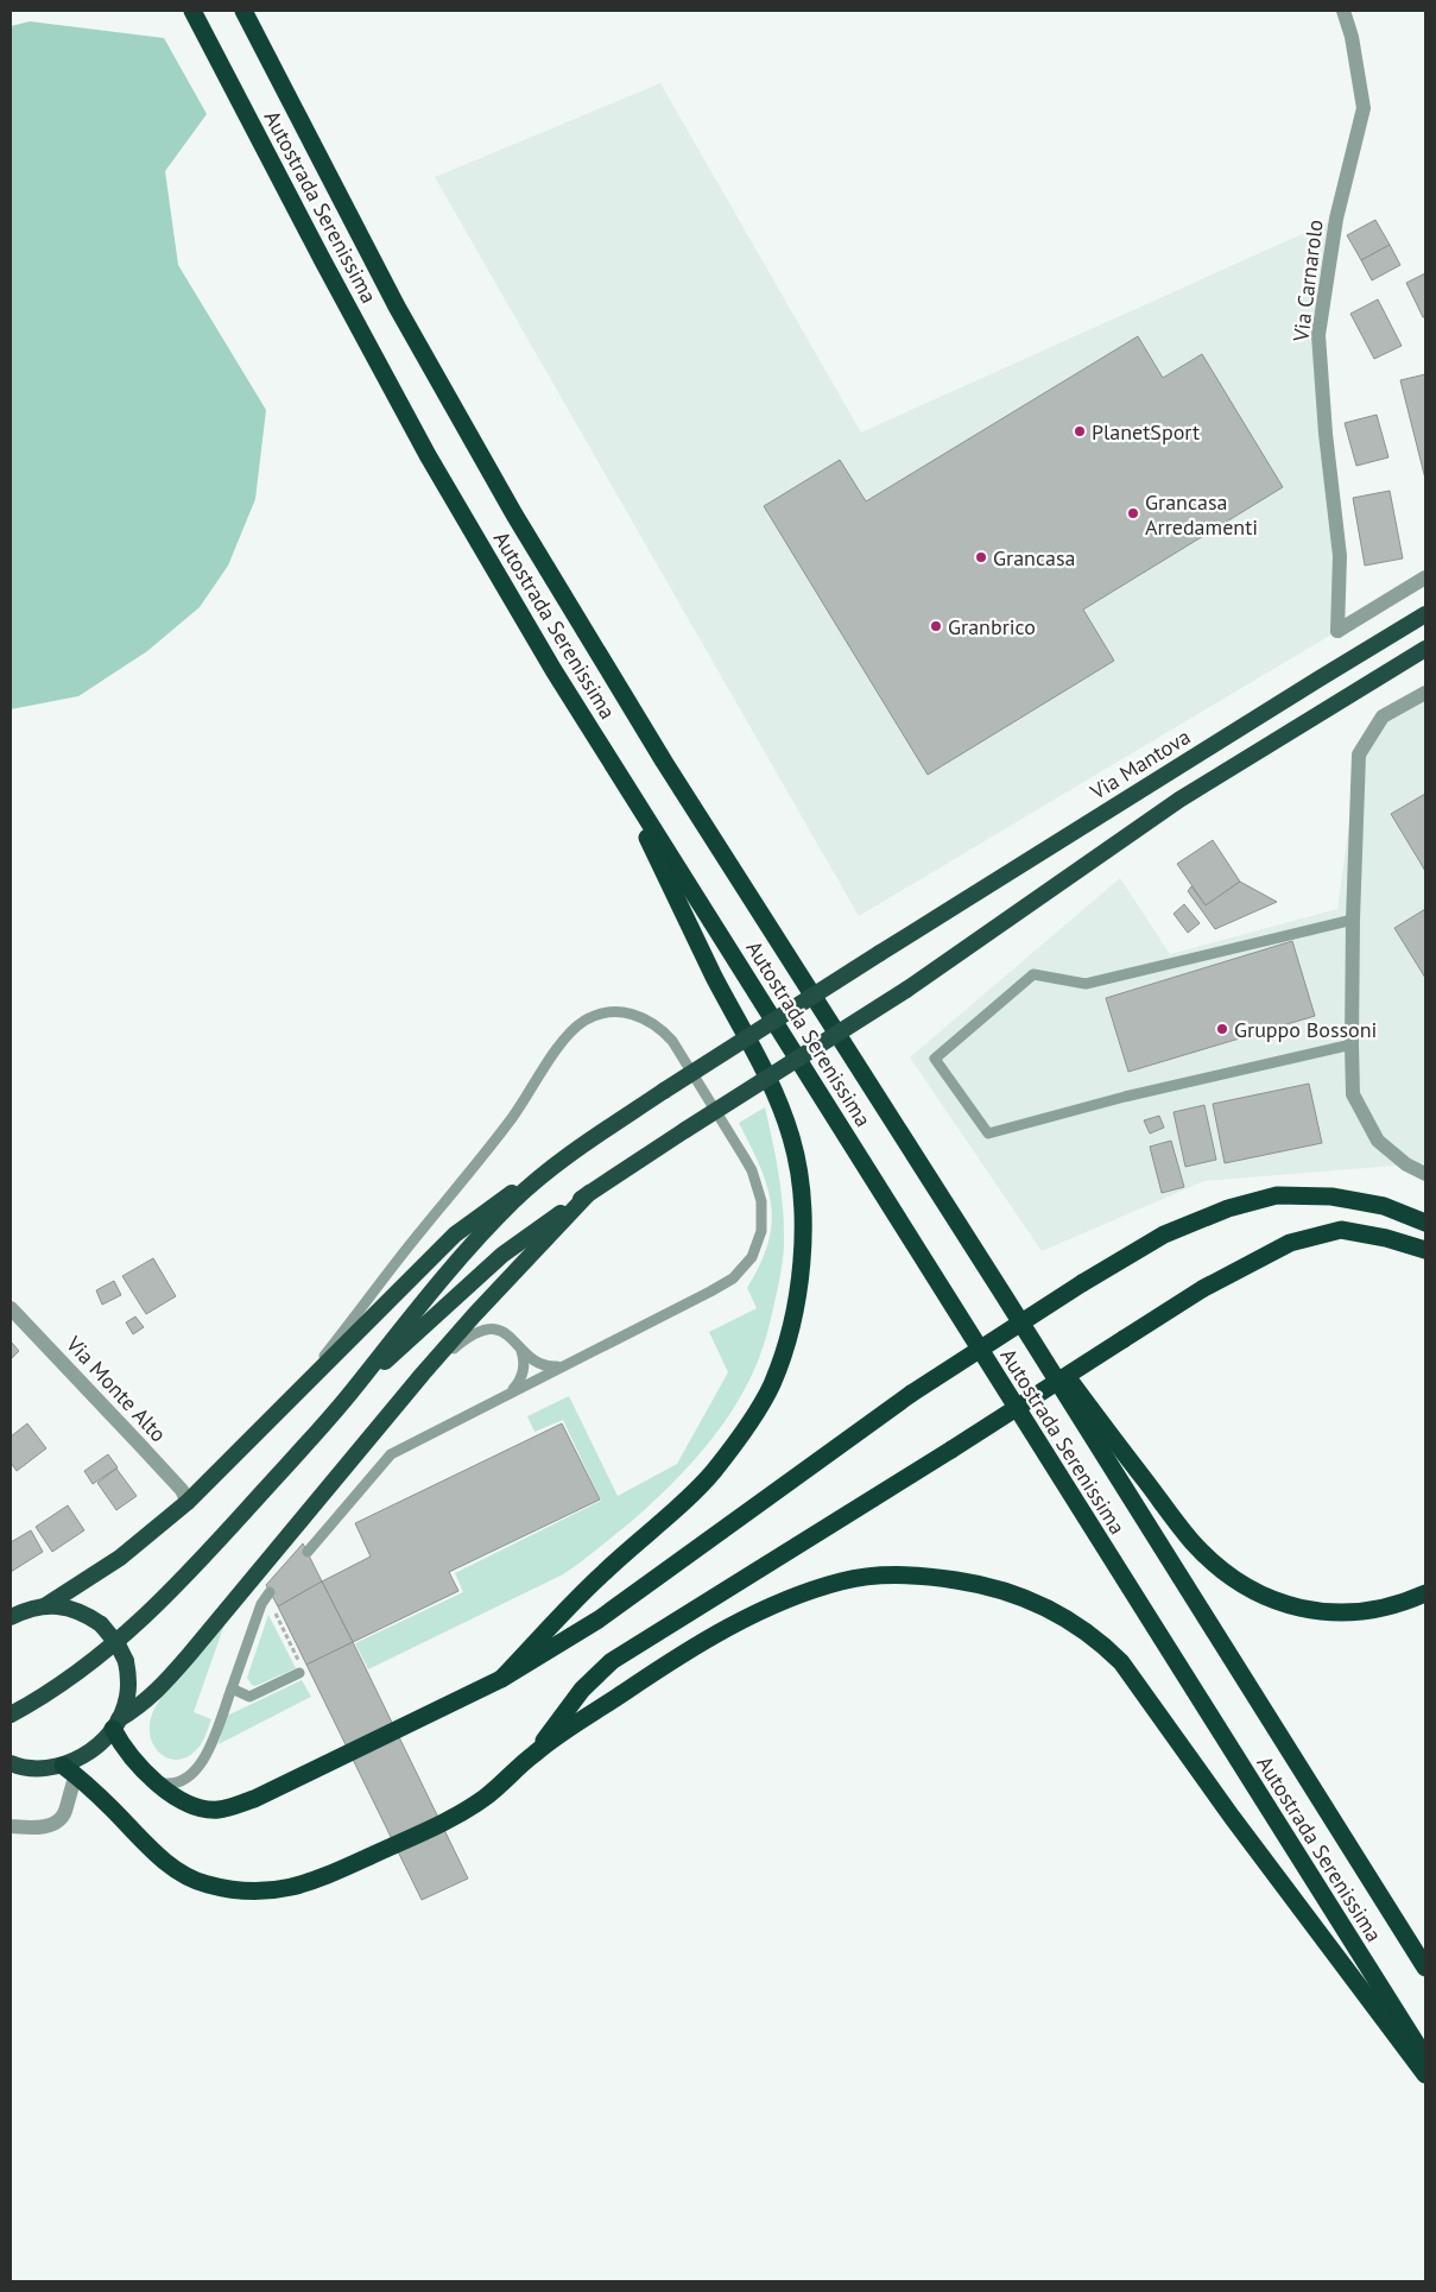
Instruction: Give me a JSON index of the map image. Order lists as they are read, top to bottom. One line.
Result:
{"streets":{"highway":["Autostrada Serenissima","Via Mantova"],"street":["Via Carnarolo","Via Monte Alto"]},"places":["PlanetSport","Grancasa Arredamenti","Grancasa","Granbrico","Gruppo Bossoni"]}
